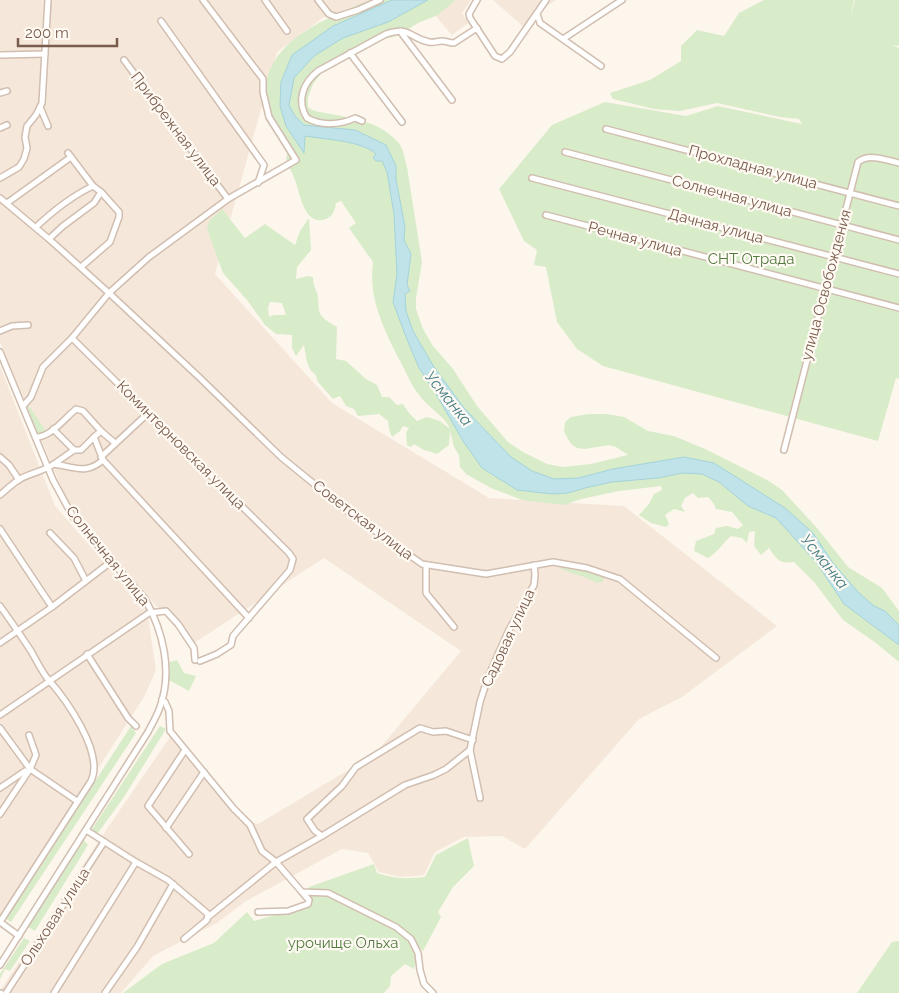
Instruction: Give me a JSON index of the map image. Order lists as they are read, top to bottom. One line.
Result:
{"streets":{"street":["Прибрежная улица","Прохладная улица","Солнечная улица","Дачная улица","Речная улица","улица Освобождения","Коминтерновская улица","Советская улица","Садовая улица","Ольховая улица"]},"crossings":[["Прохладная улица","улица Освобождения"],["Солнечная улица","улица Освобождения"],["Дачная улица","улица Освобождения"],["Речная улица","улица Освобождения"],["Советская улица","Садовая улица"]],"water":["Усманка"],"parks":["СНТ Отрада","урочище Ольха"],"scale_bar":"200 m"}
